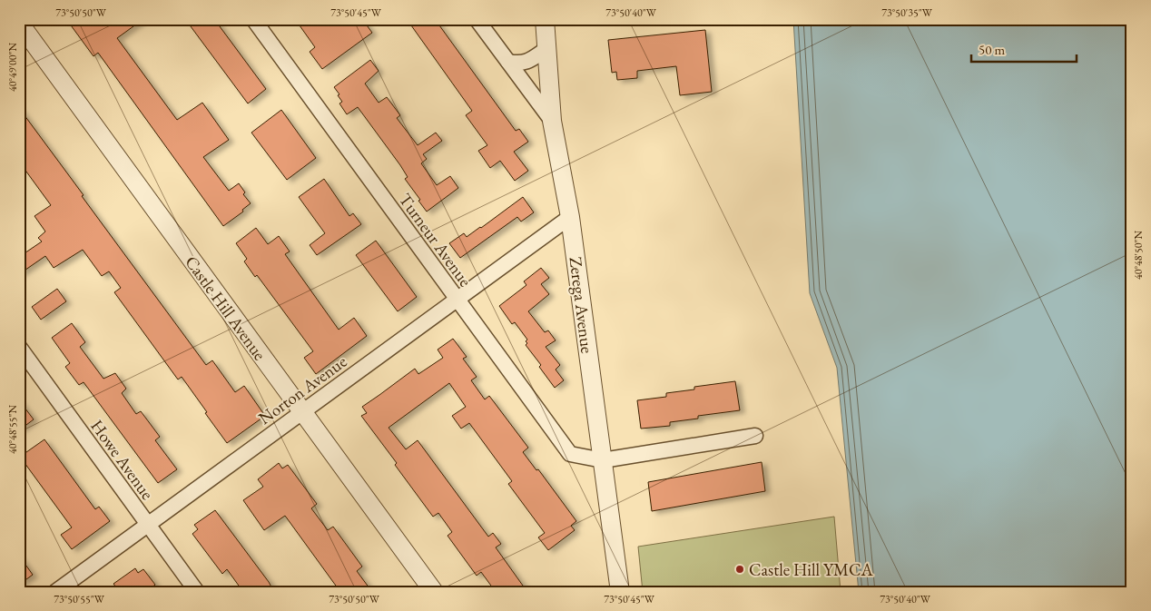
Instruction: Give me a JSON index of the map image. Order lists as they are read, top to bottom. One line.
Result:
{"streets":{"street":["Turneur Avenue","Zerega Avenue","Castle Hill Avenue","Norton Avenue","Howe Avenue"]},"crossings":[["Turneur Avenue","Zerega Avenue"],["Turneur Avenue","Norton Avenue"],["Zerega Avenue","Norton Avenue"],["Castle Hill Avenue","Norton Avenue"],["Norton Avenue","Howe Avenue"]],"places":["Castle Hill YMCA"],"scale_bar":"50 m","coordinates":["73°50'50\"W","73°50'45\"W","73°50'40\"W","73°50'35\"W","40°49'00\"N","40°48'50\"N","40°48'55\"N","73°50'55\"W"]}
